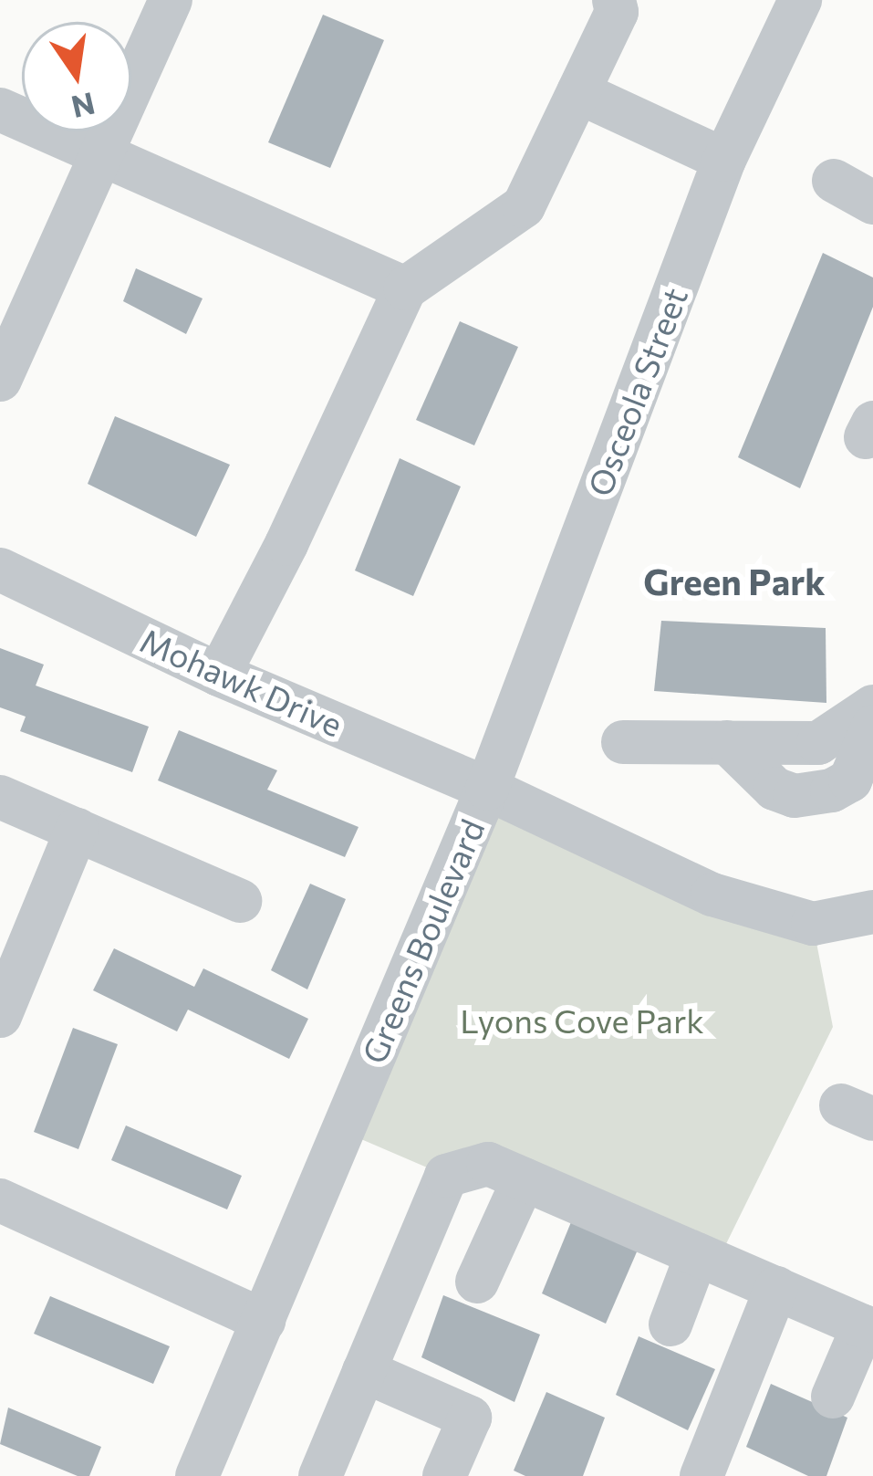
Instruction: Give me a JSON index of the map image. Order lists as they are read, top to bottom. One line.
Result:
{"streets":{"street":["Osceola Street","Mohawk Drive","Greens Boulevard"]},"crossings":[["Osceola Street","Mohawk Drive"],["Osceola Street","Greens Boulevard"],["Mohawk Drive","Greens Boulevard"]],"districts":["Green Park"],"parks":["Lyons Cove Park"],"north":"bottom"}
